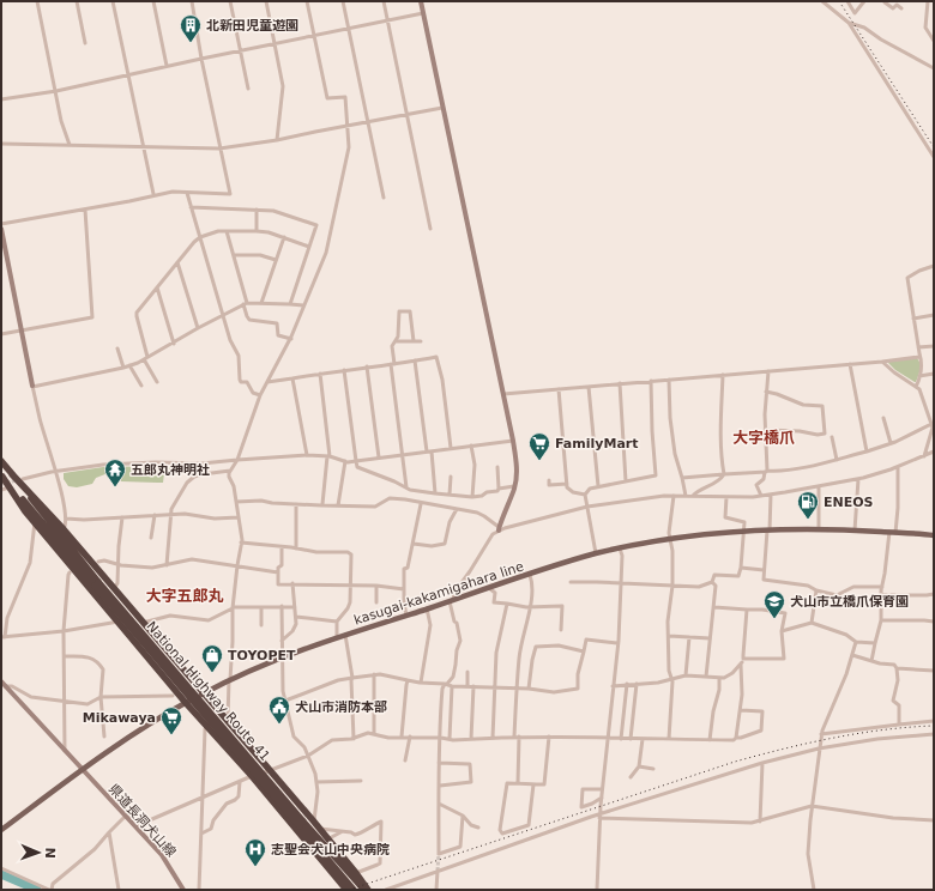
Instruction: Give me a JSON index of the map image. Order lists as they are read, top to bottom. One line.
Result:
{"streets":{"highway":["National Highway Route 41"],"main road":["kasugai-kakamigahara line"],"street":["県道長洞犬山線"]},"crossings":[["kasugai-kakamigahara line","県道長洞犬山線"]],"districts":["大字橋爪","大字五郎丸"],"places":{"building":["北新田児童遊園"],"supermarket":["FamilyMart","Mikawaya"],"temple":["五郎丸神明社"],"fuel station":["ENEOS"],"school or university":["犬山市立橋爪保育園"],"shop":["TOYOPET"],"public building":["犬山市消防本部"],"hospital":["志聖会犬山中央病院"]},"north":"right"}
